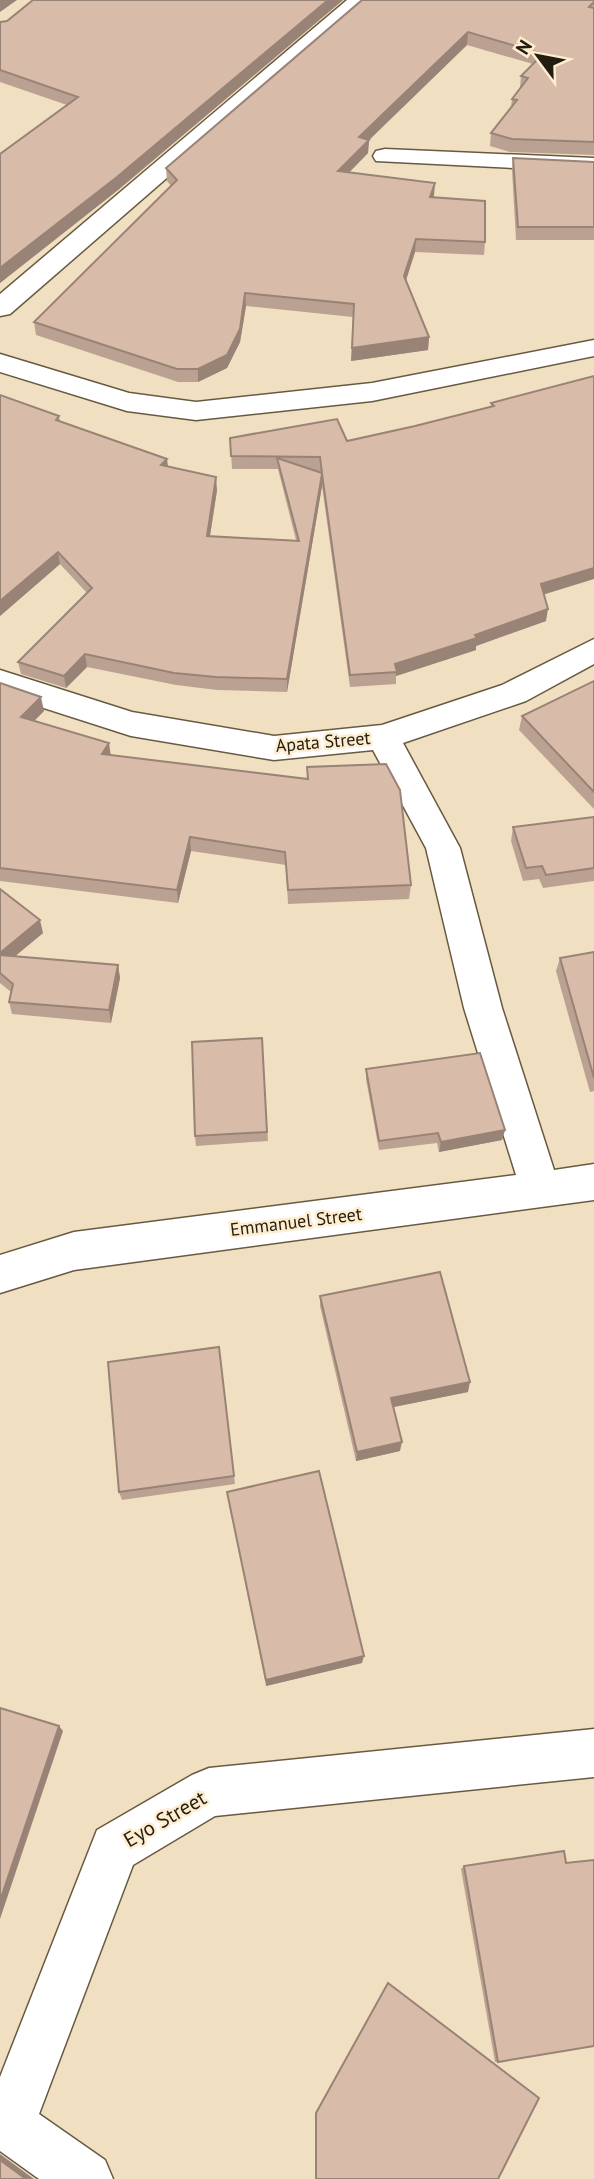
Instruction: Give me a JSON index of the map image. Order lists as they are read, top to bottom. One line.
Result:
{"streets":{"street":["Apata Street","Emmanuel Street","Eyo Street"]},"north":"top left"}
